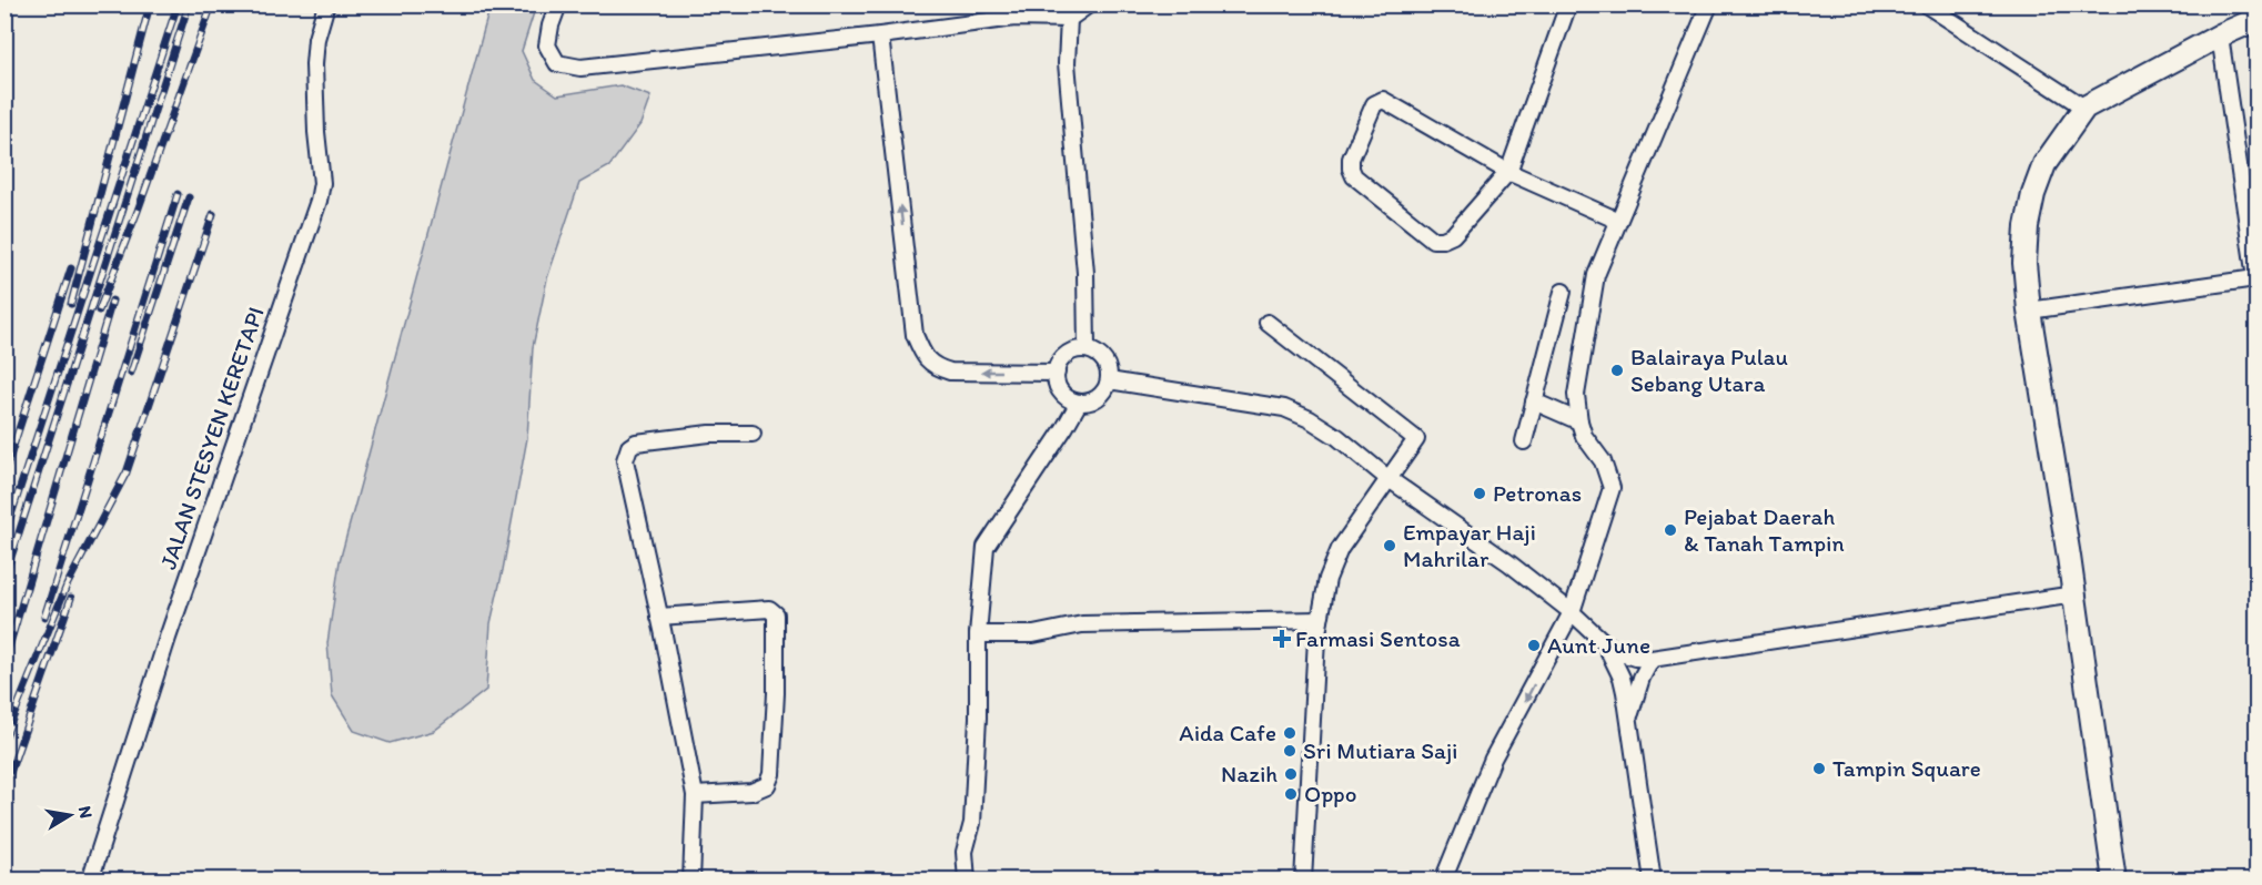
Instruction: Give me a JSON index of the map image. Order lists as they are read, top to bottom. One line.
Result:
{"streets":{"street":["JALAN STESYEN KERETAPI"]},"places":{"other":["Balairaya Pulau Sebang Utara","Petronas","Pejabat Daerah & Tanah Tampin","Empayar Haji Mahrilar","Aunt June","Aida Cafe","Sri Mutiara Saji","Tampin Square","Nazih","Oppo"],"health":["Farmasi Sentosa"]},"north":"right"}
